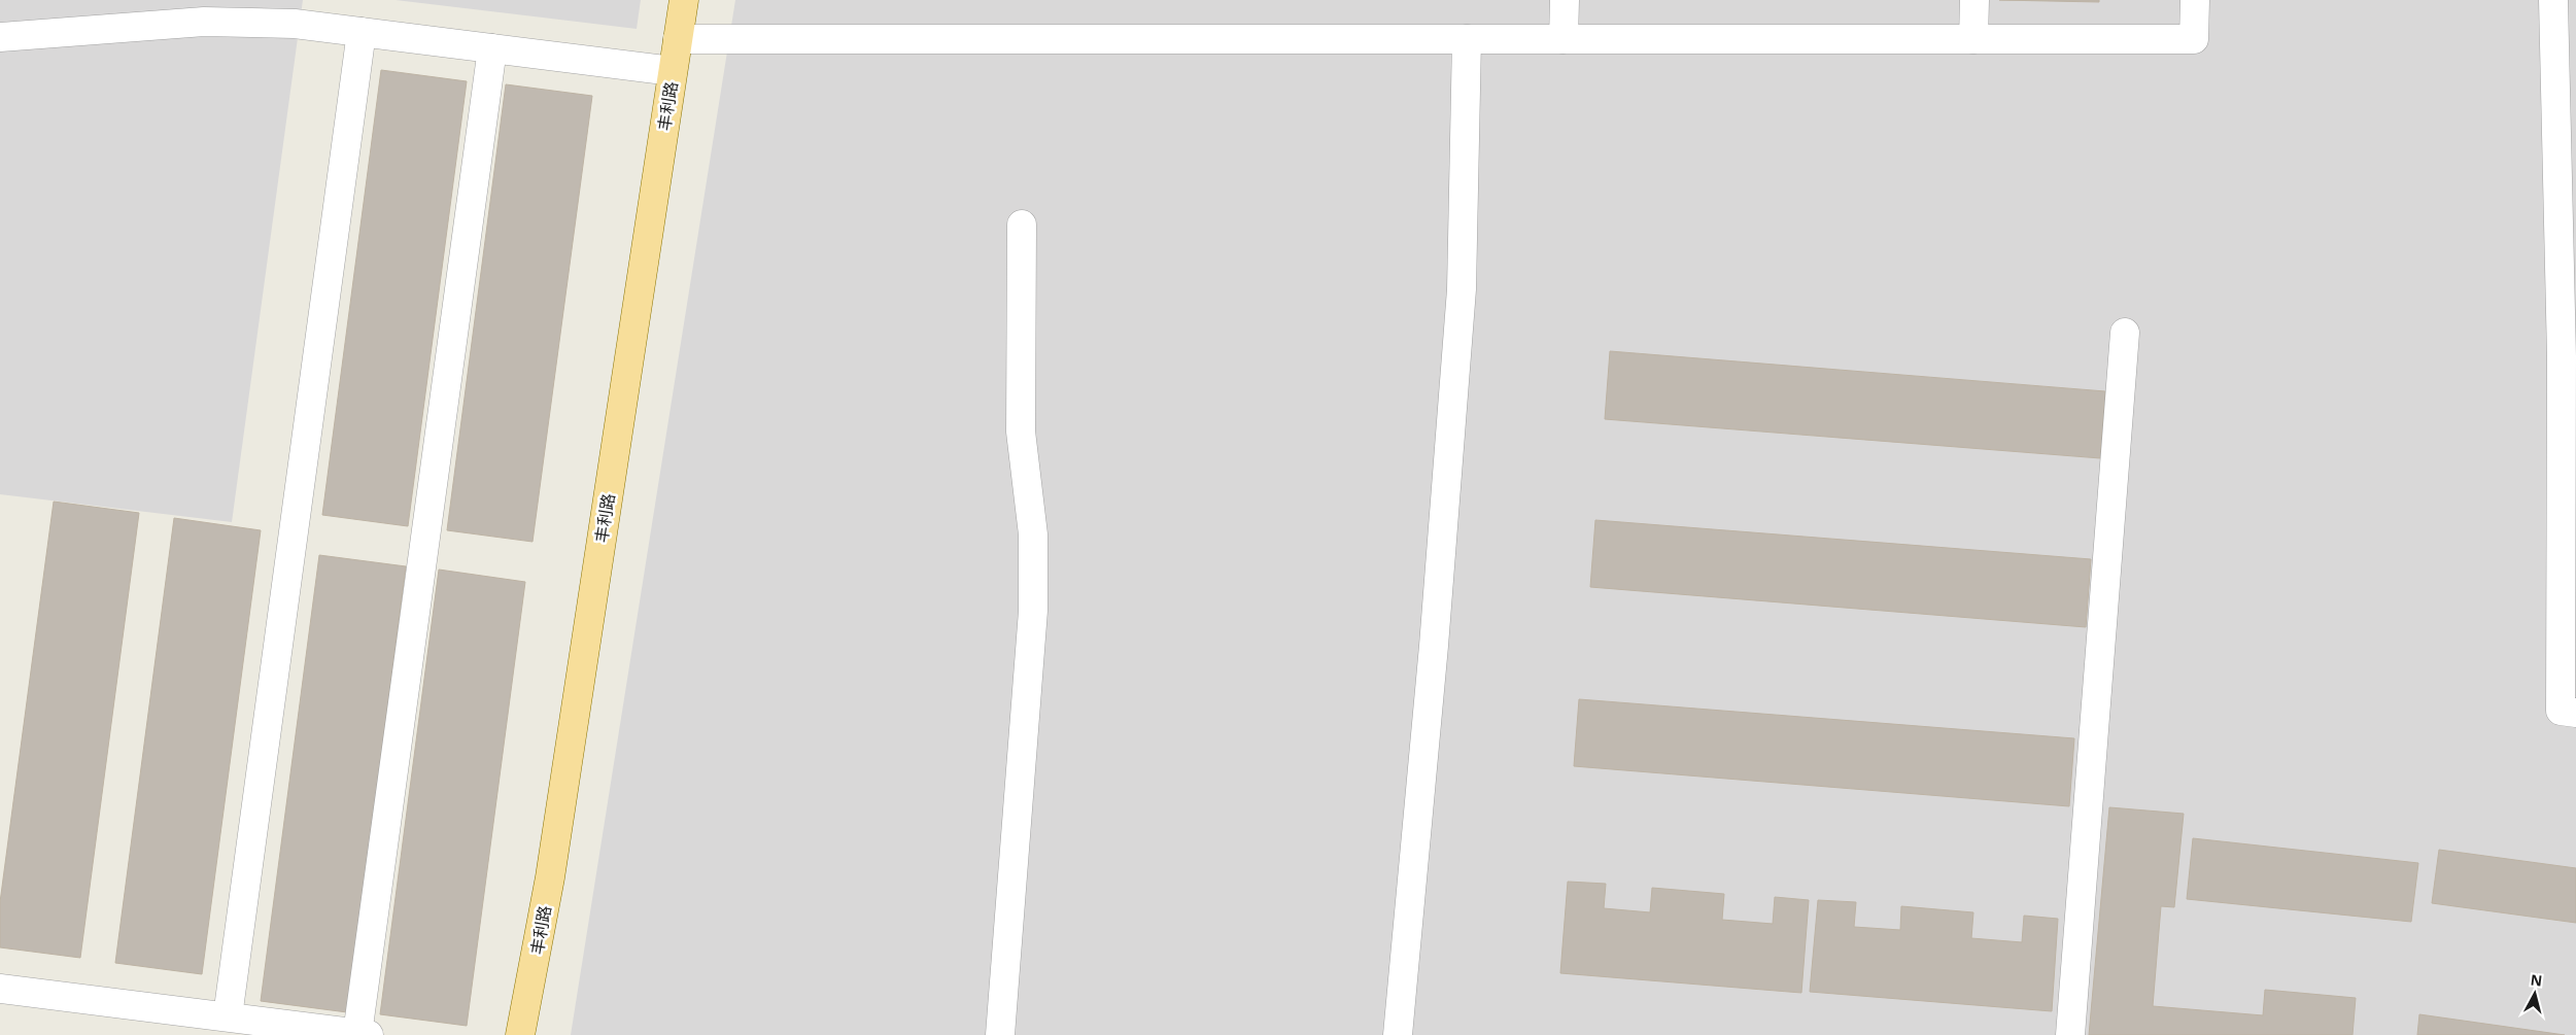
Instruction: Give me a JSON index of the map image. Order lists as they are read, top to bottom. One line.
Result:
{"streets":{"main road":["丰利路"]},"north":"top"}
